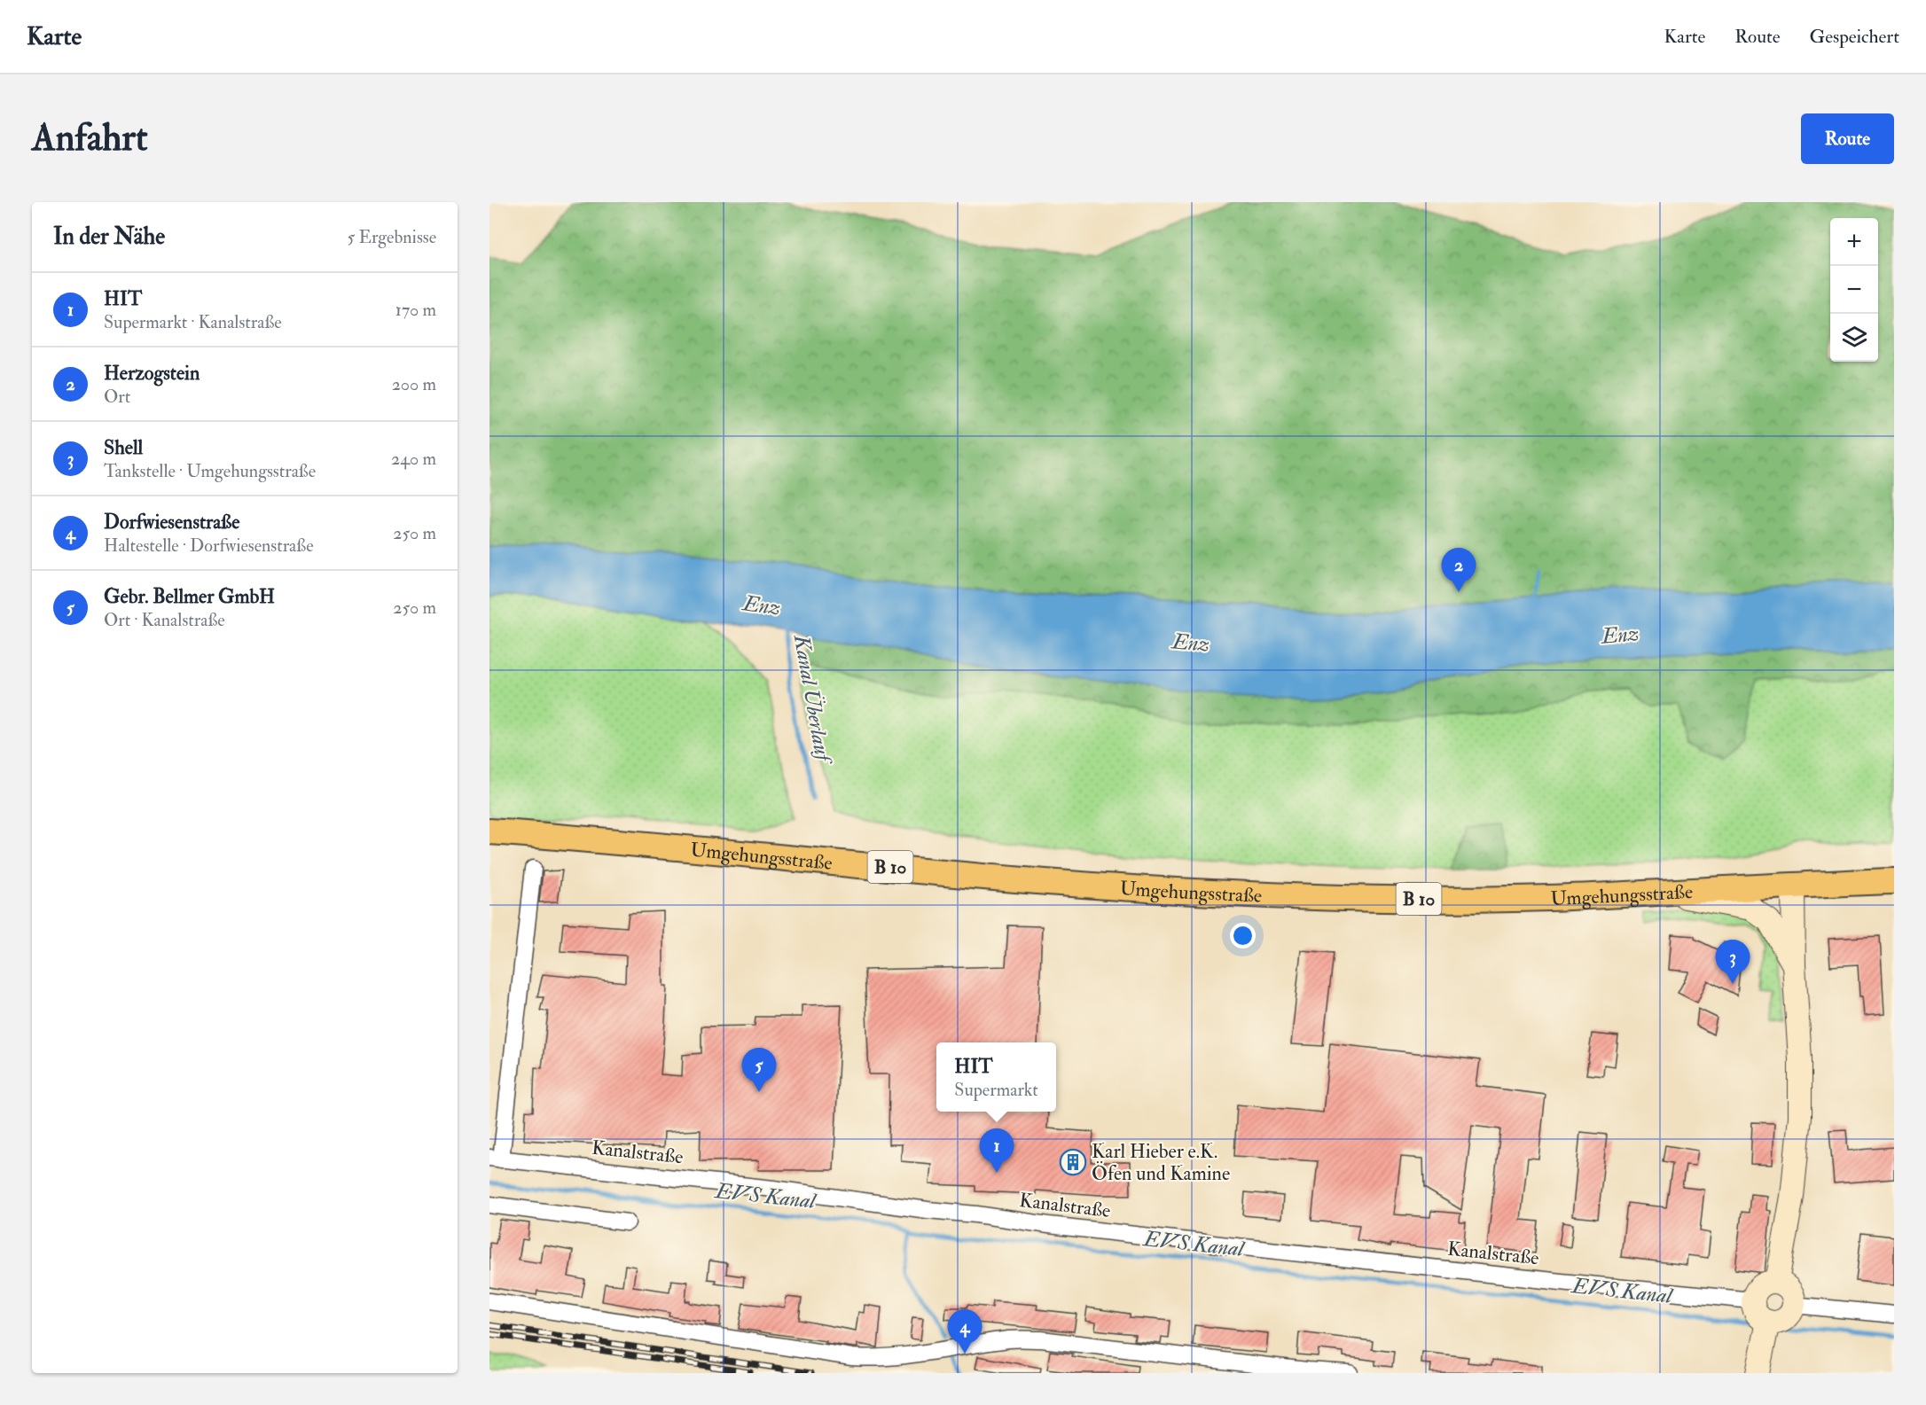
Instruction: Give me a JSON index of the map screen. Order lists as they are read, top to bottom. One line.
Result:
{"streets":{"main road":["Umgehungsstraße","B 10"],"street":["Kanalstraße"]},"water":["Enz","Kanal Überlauf","EVS Kanal"],"places":{"building":["Karl Hieber e.K. Öfen und Kamine"]},"page":{"header":"Karte","nav":["Karte","Route","Gespeichert"],"buttons":"Route","title":"Anfahrt","heading":["In der Nähe","5 Ergebnisse"],"map_buttons":["+","−"],"list":[{"mark":"1","name":"HIT","note":"Supermarkt · Kanalstraße","value":"170 m"},{"mark":"2","name":"Herzogstein","note":"Ort","value":"200 m"},{"mark":"3","name":"Shell","note":"Tankstelle · Umgehungsstraße","value":"240 m"},{"mark":"4","name":"Dorfwiesenstraße","note":"Haltestelle · Dorfwiesenstraße","value":"250 m"},{"mark":"5","name":"Gebr. Bellmer GmbH","note":"Ort · Kanalstraße","value":"250 m"}],"pins":["2","3","5","1","4"],"popup":["HIT","Supermarkt"]}}
